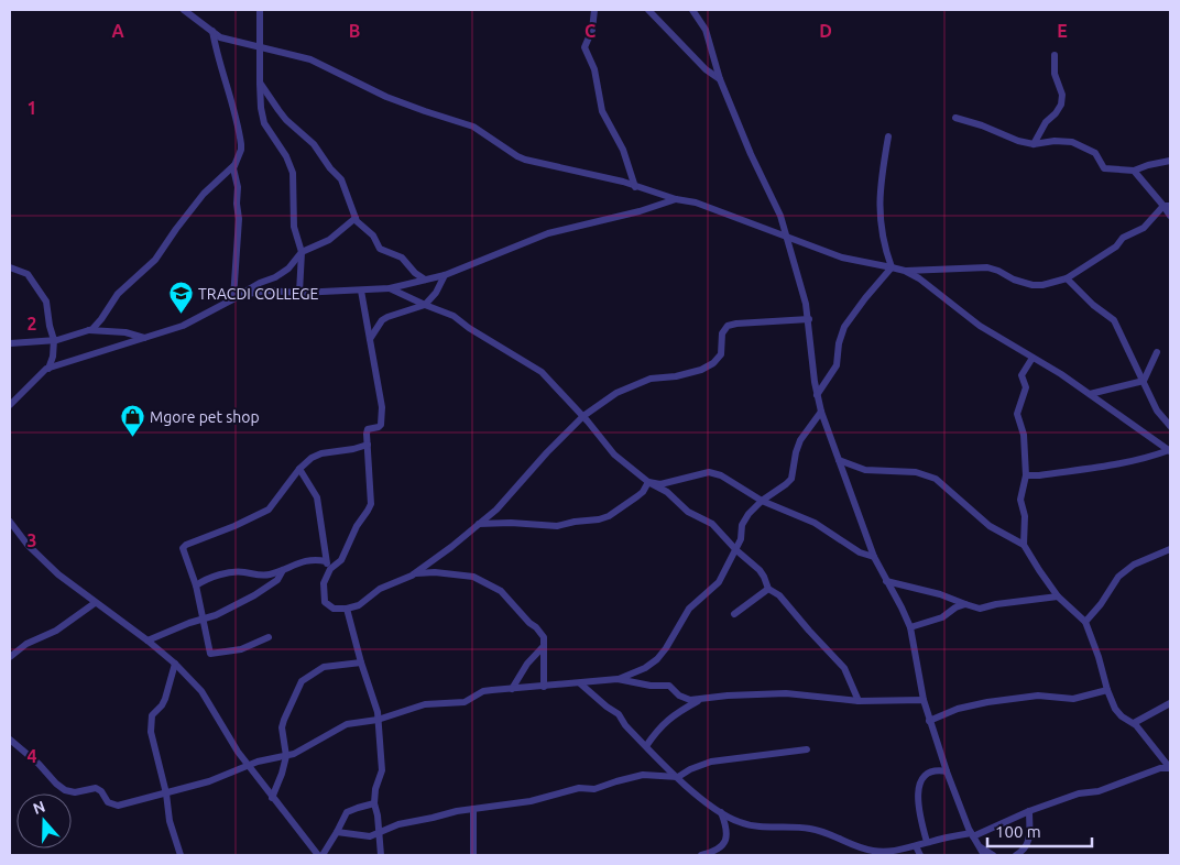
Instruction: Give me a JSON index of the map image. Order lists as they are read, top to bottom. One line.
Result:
{"places":{"school or university":["TRACDI COLLEGE"],"shop":["Mgore pet shop"]},"scale_bar":"100 m","north":"top","grid":{"columns":["A","B","C","D","E"],"rows":["1","2","3","4"]}}
